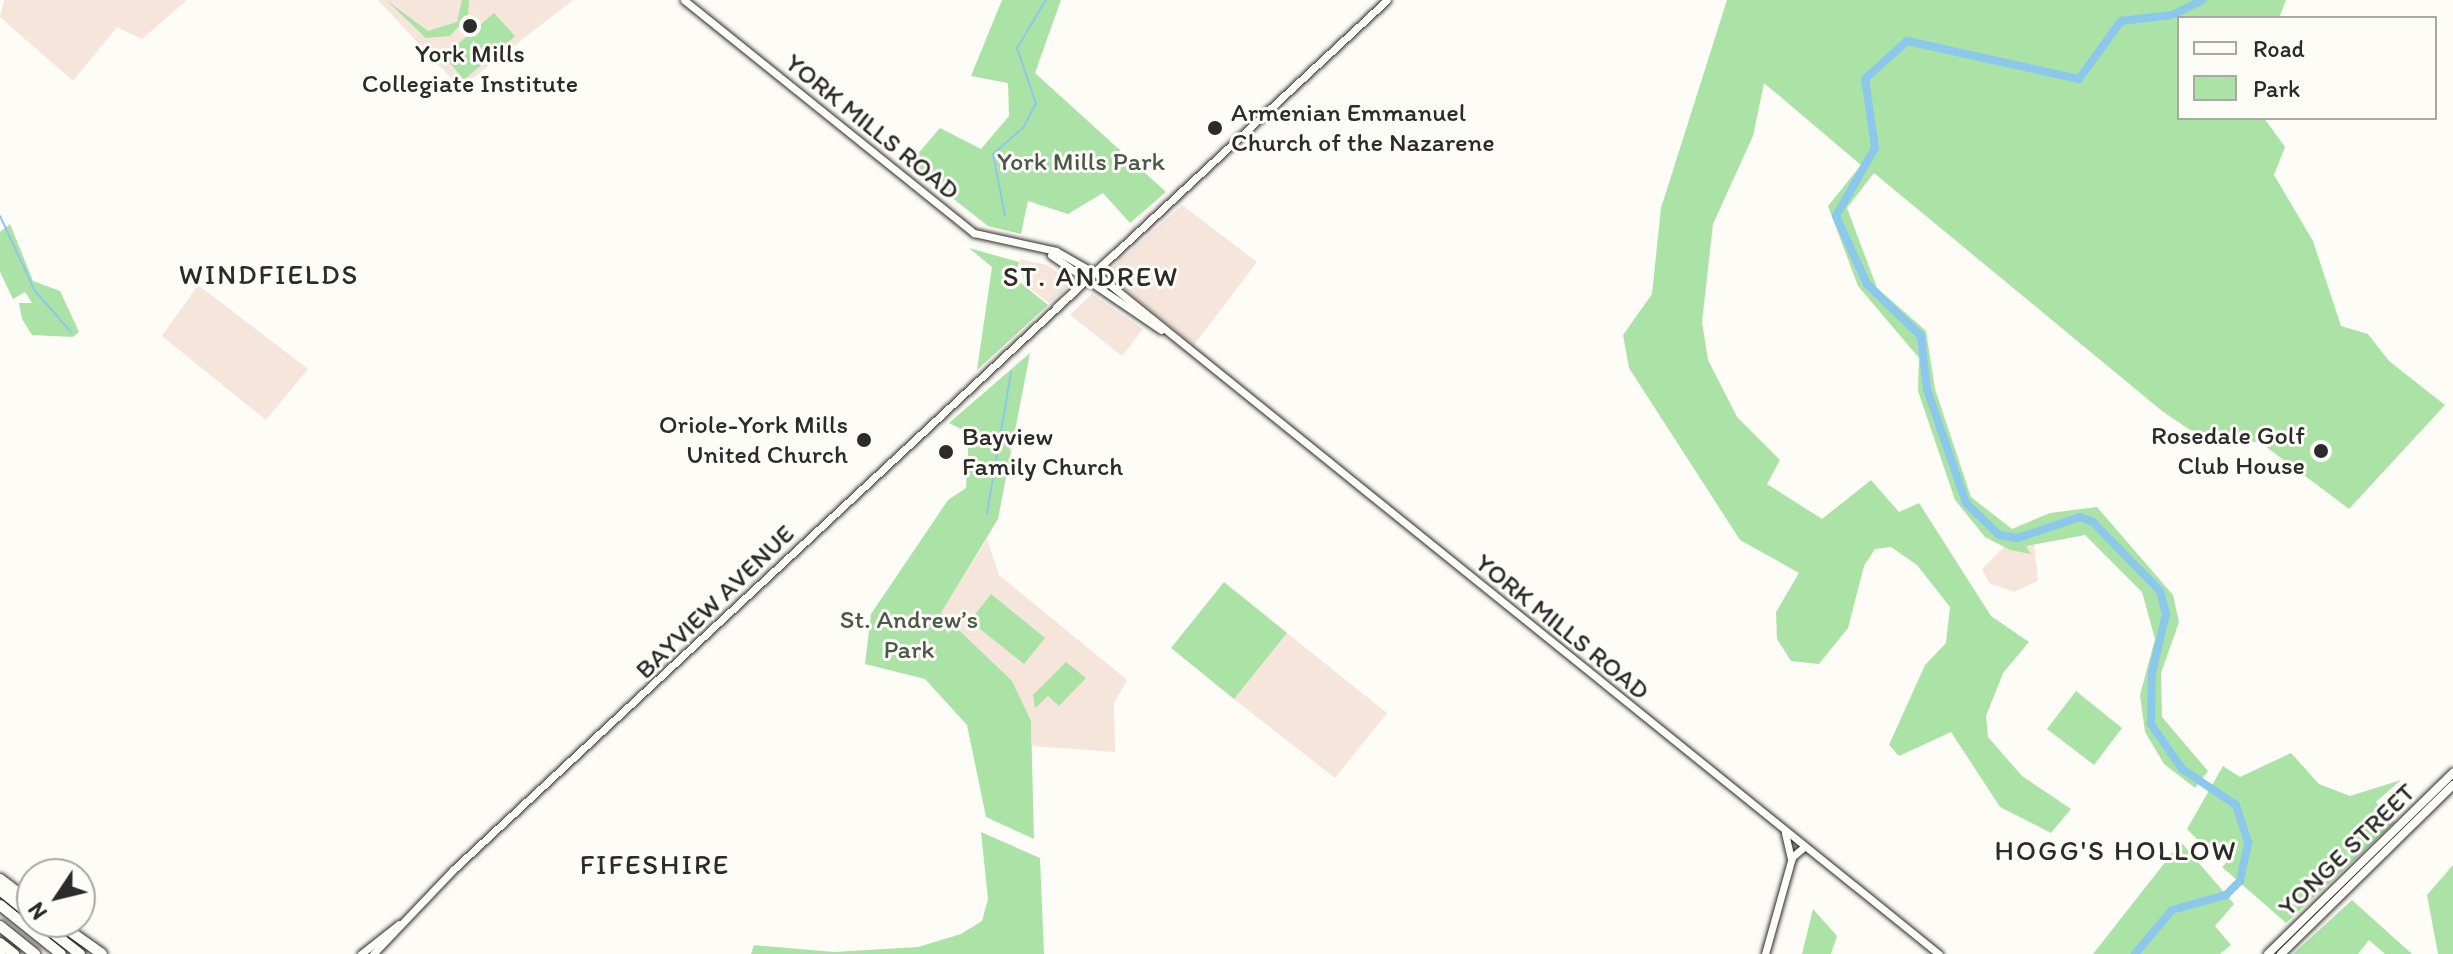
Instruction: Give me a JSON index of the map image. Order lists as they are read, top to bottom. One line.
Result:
{"streets":{"main road":["YORK MILLS ROAD","BAYVIEW AVENUE","YONGE STREET"]},"crossings":[["YORK MILLS ROAD","BAYVIEW AVENUE"]],"districts":["WINDFIELDS","ST. ANDREW","HOGG'S HOLLOW","FIFESHIRE"],"parks":["York Mills Park","St. Andrew’s Park"],"places":["York Mills Collegiate Institute","Armenian Emmanuel Church of the Nazarene","Oriole-York Mills United Church","Rosedale Golf Club House","Bayview Family Church"],"legend":["Road","Park"],"north":"bottom left"}
